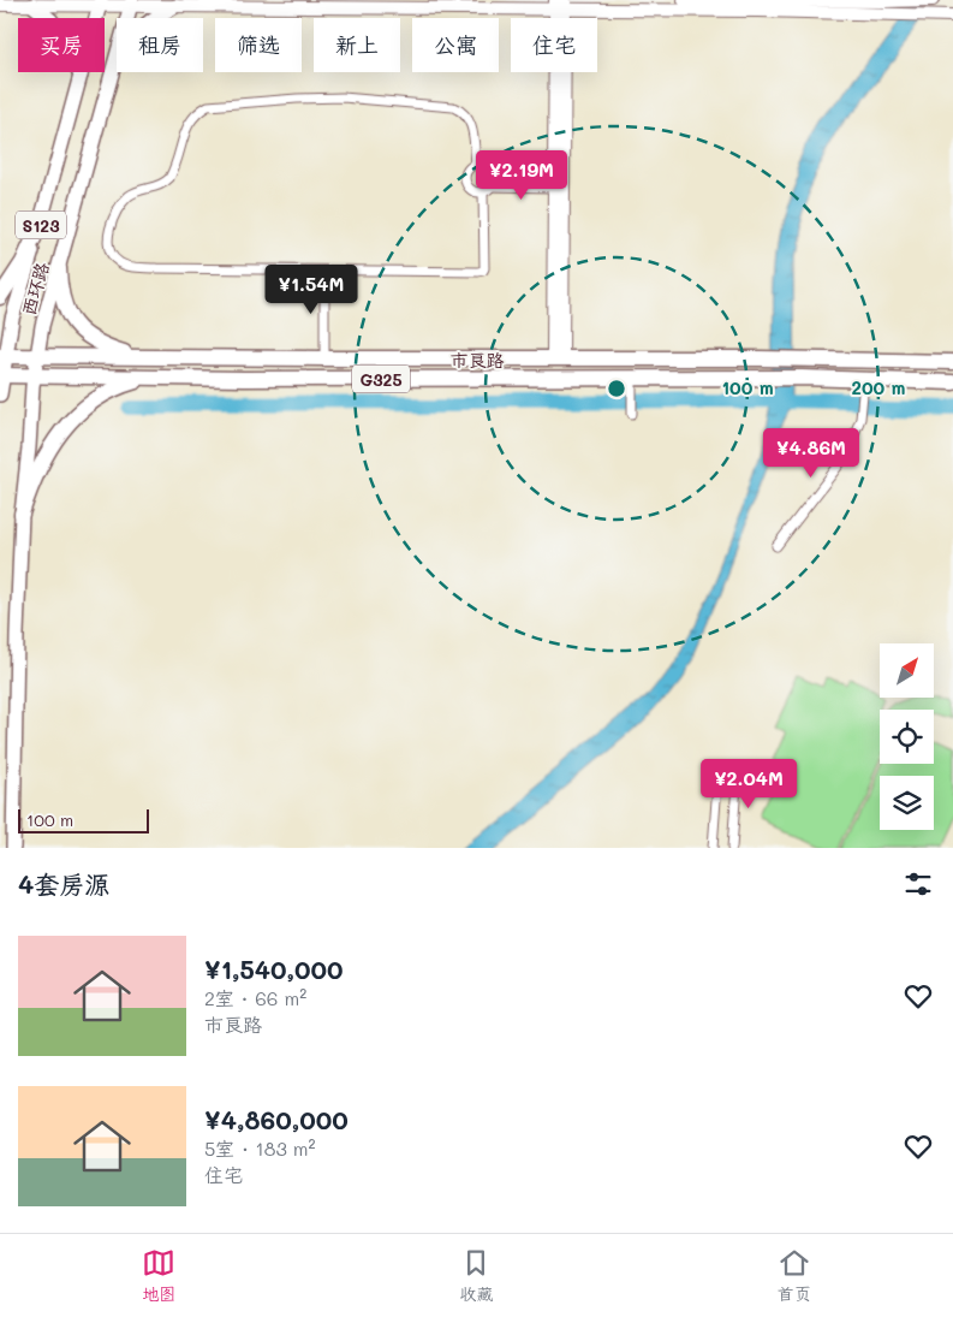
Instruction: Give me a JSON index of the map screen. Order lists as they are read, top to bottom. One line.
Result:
{"streets":{"highway":["市良路","G325"],"main road":["S123","西环路"]},"crossings":[["西环路","市良路"]],"scale_bar":"100 m","north":"top right","page":{"chip":["买房","租房","筛选","新上","公寓","住宅"],"price":["¥2.19M","¥1.54M","¥4.86M","¥2.04M"],"scale":"100 m","heading":"4套房源","list":[{"name":"¥1,540,000","note":"2室 · 66 m² · 市良路"},{"name":"¥4,860,000","note":"5室 · 183 m² · 住宅"}],"tabs":["地图","收藏","首页"]},"rings":["100 m","200 m"]}
